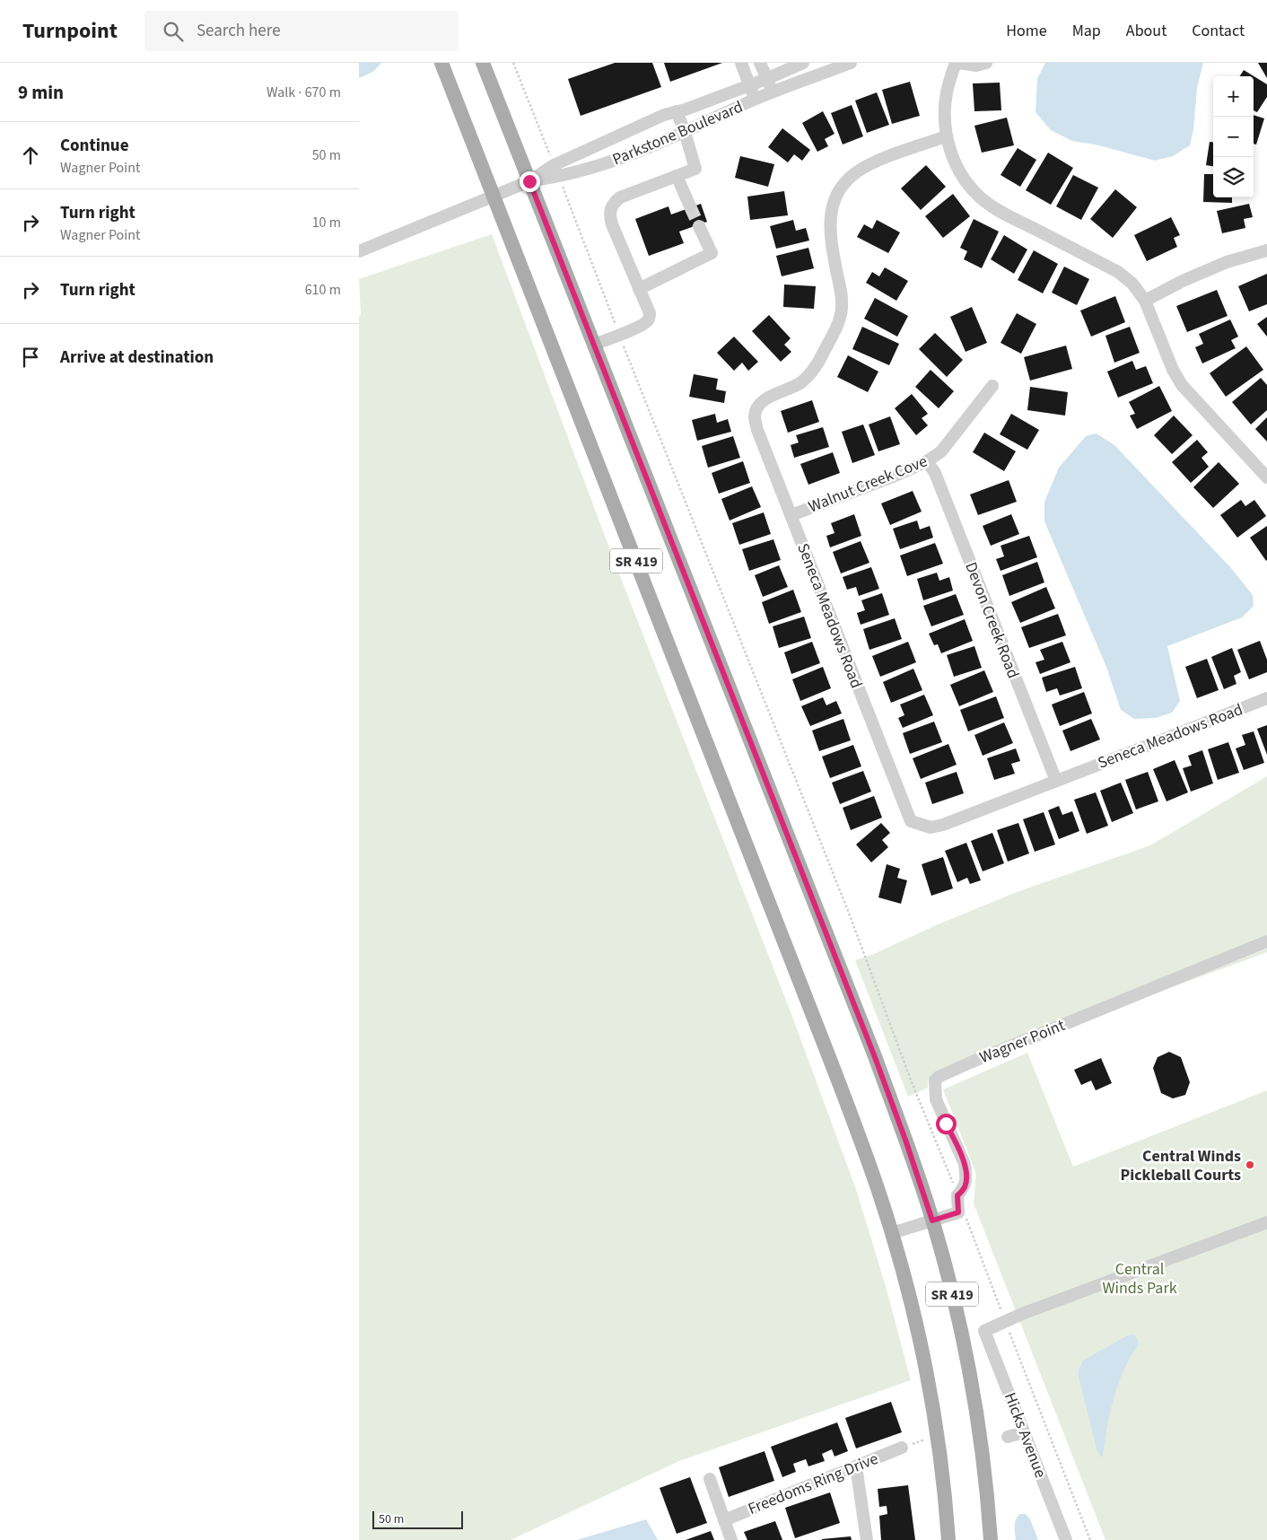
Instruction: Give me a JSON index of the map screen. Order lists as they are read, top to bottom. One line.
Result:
{"streets":{"main road":["SR 419"],"street":["Parkstone Boulevard","Walnut Creek Cove","Seneca Meadows Road","Devon Creek Road","Wagner Point","Hicks Avenue","Freedoms Ring Drive"]},"crossings":[["Parkstone Boulevard","SR 419"],["Walnut Creek Cove","Seneca Meadows Road"],["Walnut Creek Cove","Devon Creek Road"],["SR 419","Wagner Point"],["Seneca Meadows Road","Devon Creek Road"]],"parks":["Central Winds Park"],"places":["Central Winds Pickleball Courts"],"scale_bar":"50 m","page":{"header":"Turnpoint","search":"Search here","nav":["Home","Map","About","Contact"],"heading":["9 min","Walk · 670 m"],"map_buttons":["+","−"],"list":[["Continue","Wagner Point","50 m"],["Turn right","Wagner Point","10 m"],["Turn right","610 m"],"Arrive at destination"],"scale":"50 m"}}
